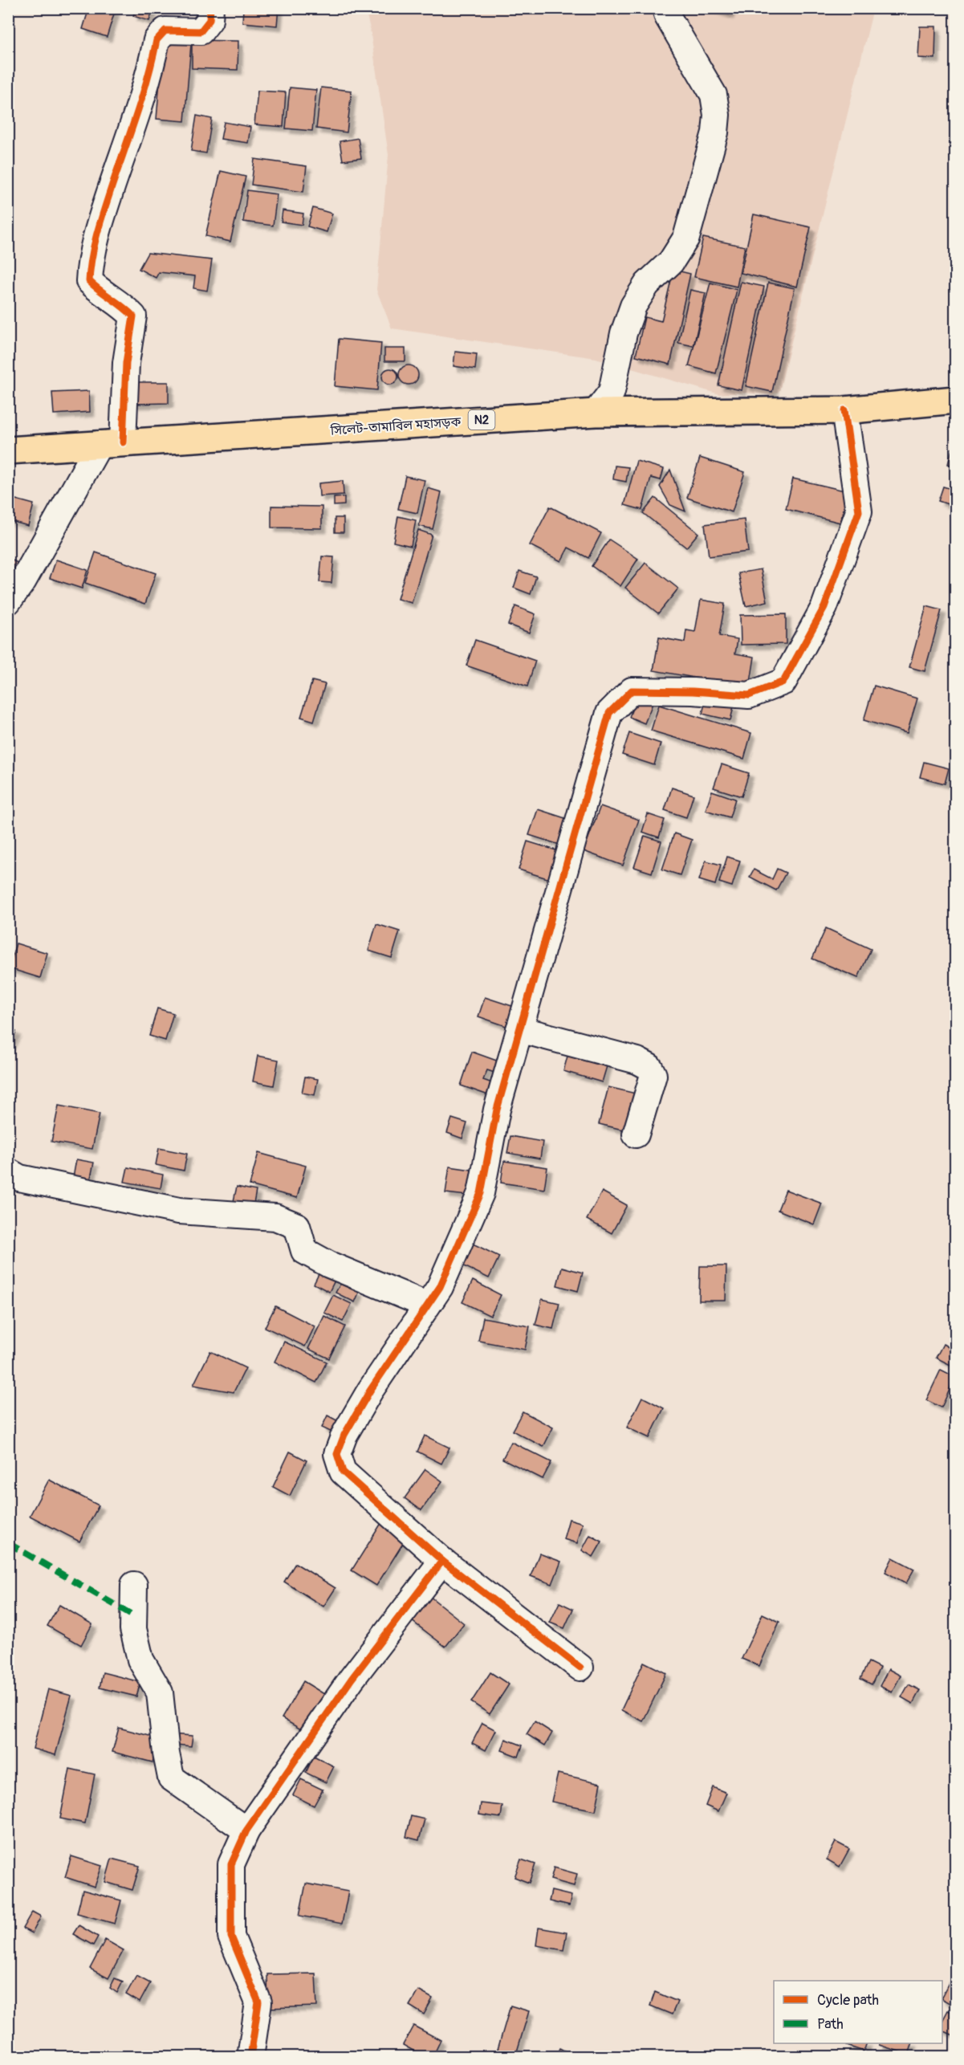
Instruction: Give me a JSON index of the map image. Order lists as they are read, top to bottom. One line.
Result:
{"streets":{"highway":["N2","সিলেট-তামাবিল মহাসড়ক"]},"legend":["Cycle path","Path"]}
